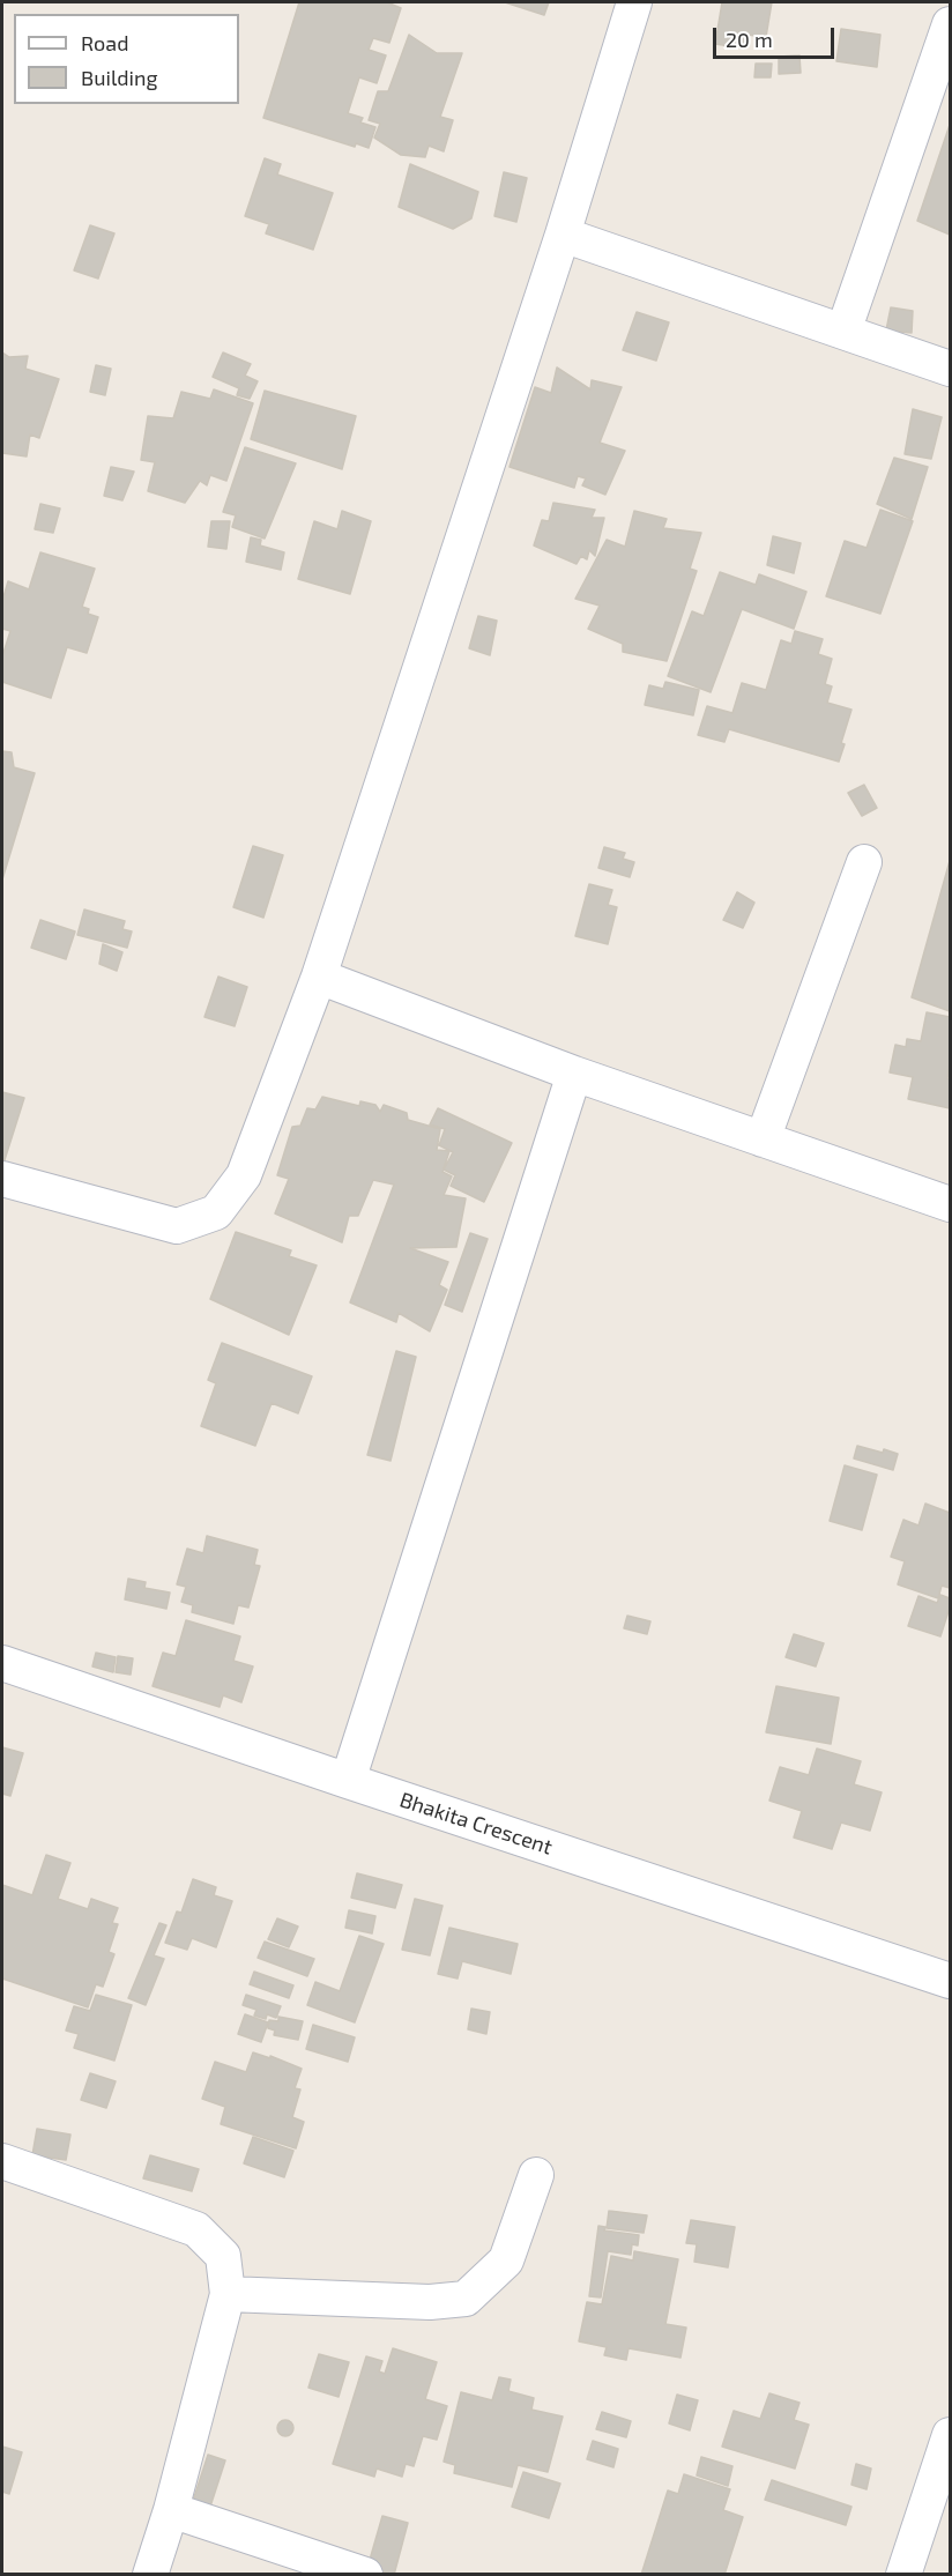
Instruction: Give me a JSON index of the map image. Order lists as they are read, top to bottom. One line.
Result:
{"streets":{"street":["Bhakita Crescent"]},"legend":["Road","Building"],"scale_bar":"20 m"}
